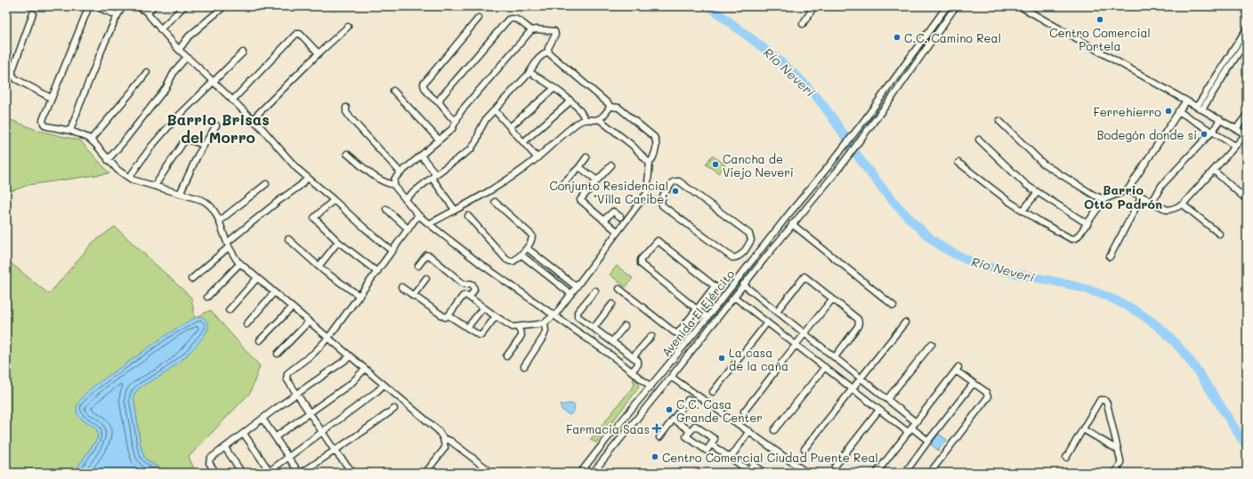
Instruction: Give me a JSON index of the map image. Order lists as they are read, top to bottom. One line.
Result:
{"streets":{"street":["Avenida El Ejército"]},"districts":["Barrio Brisas del Morro","Barrio Otto Padrón"],"water":["Río Neverí"],"places":{"other":["Centro Comercial Portela","C.C. Camino Real","Ferrehierro","Bodegón donde si","Cancha de Viejo Neveri","Conjunto Residencial \"Villa Caribe\"","La casa de la caña","C.C. Casa Grande Center","Centro Comercial Ciudad Puente Real"],"health":["Farmacia Saas"]}}
